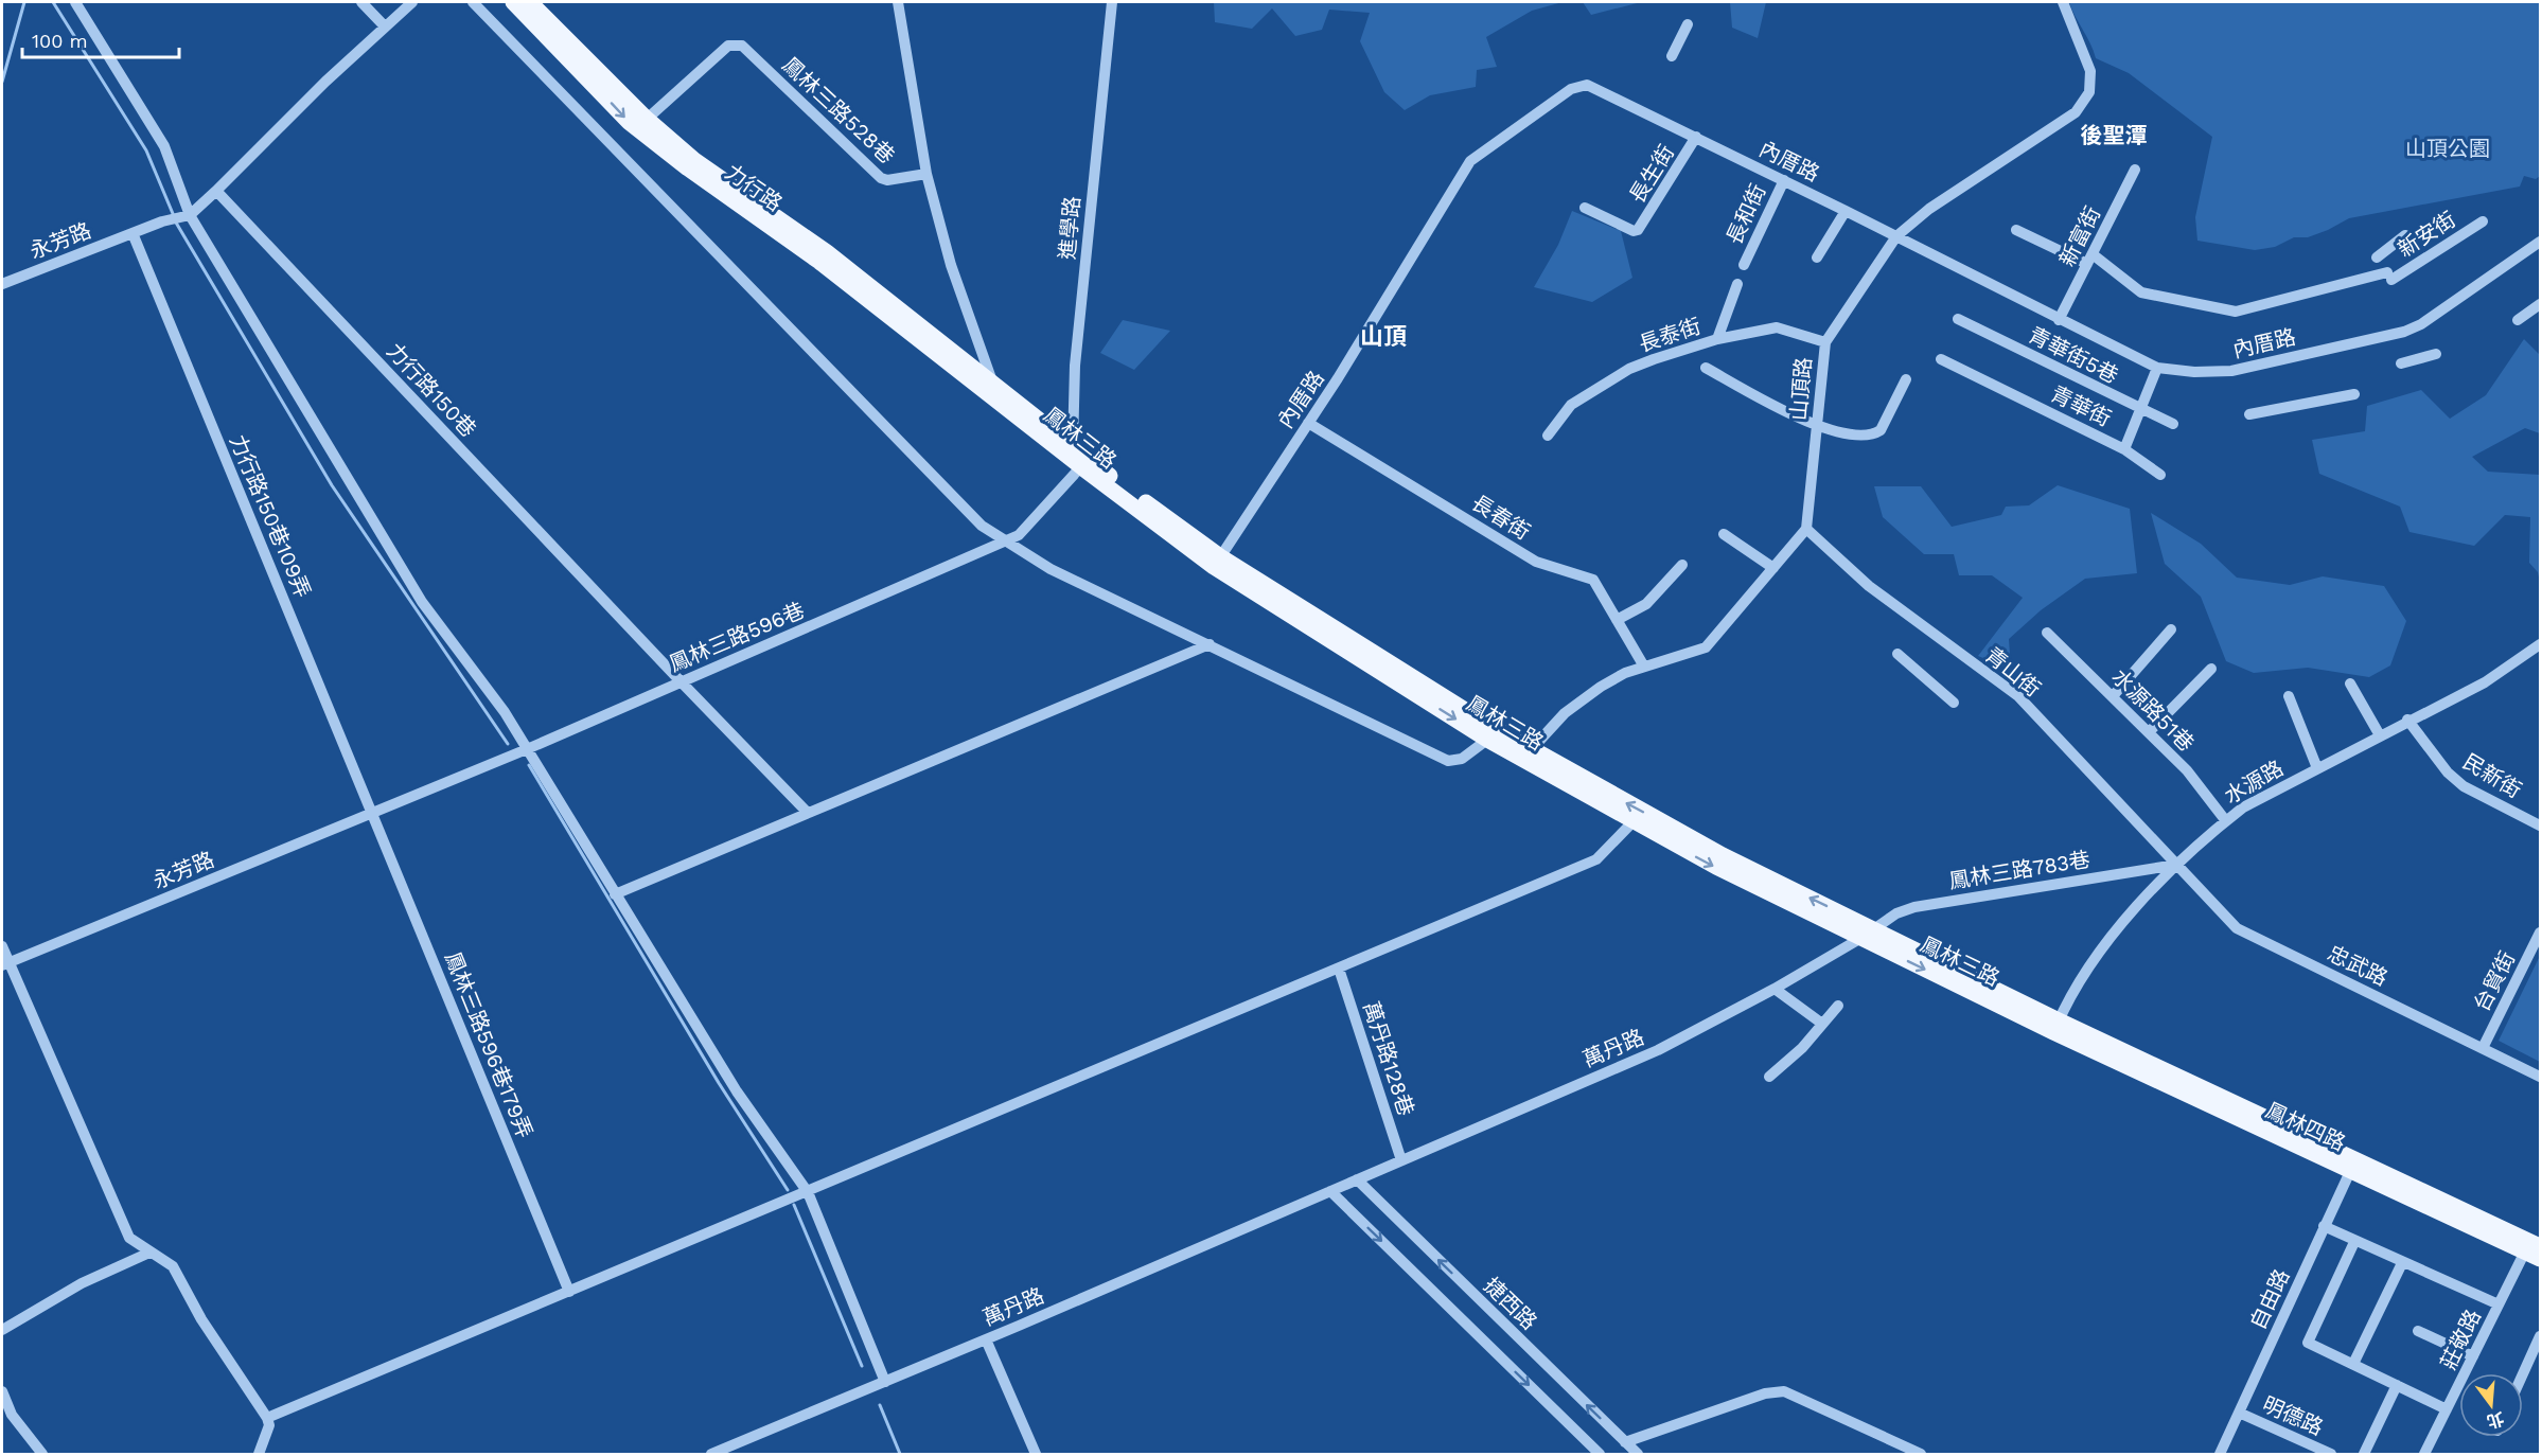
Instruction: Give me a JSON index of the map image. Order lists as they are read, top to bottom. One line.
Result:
{"streets":{"main road":["力行路","鳳林三路","鳳林四路"],"street":["鳳林三路528巷","內厝路","長生街","長和街","進學路","新安街","新富街","永芳路","長泰街","青華街5巷","山頂路","力行路150巷","青華街","力行路150巷109弄","長春街","鳳林三路596巷","青山街","水源路51巷","民新街","水源路","鳳林三路783巷","忠武路","台貿街","鳳林三路596巷179弄","萬丹路","萬丹路128巷","自由路","捷西路","莊敬路","明德路"]},"crossings":[["鳳林三路528巷","力行路"],["內厝路","長生街"],["內厝路","長和街"],["內厝路","新富街"],["內厝路","山頂路"],["內厝路","青華街"],["內厝路","鳳林三路"],["內厝路","長春街"],["力行路","鳳林三路"],["進學路","鳳林三路"],["新安街","新富街"],["永芳路","力行路150巷109弄"],["永芳路","鳳林三路596巷"],["永芳路","鳳林三路596巷179弄"],["長泰街","山頂路"],["青華街5巷","青華街"],["山頂路","青山街"],["力行路150巷","鳳林三路596巷"],["鳳林三路","鳳林三路596巷"],["鳳林三路","水源路"],["鳳林三路","鳳林三路783巷"],["鳳林三路","萬丹路"],["鳳林三路","鳳林四路"],["力行路150巷109弄","鳳林三路596巷"],["力行路150巷109弄","鳳林三路596巷179弄"],["鳳林三路596巷","鳳林三路596巷179弄"],["青山街","水源路"],["青山街","鳳林三路783巷"],["青山街","忠武路"],["水源路51巷","水源路"],["民新街","水源路"],["水源路","鳳林三路783巷"],["水源路","忠武路"],["水源路","鳳林四路"],["鳳林三路783巷","忠武路"],["鳳林三路783巷","萬丹路"],["忠武路","台貿街"],["萬丹路","萬丹路128巷"],["萬丹路","捷西路"],["鳳林四路","自由路"],["鳳林四路","莊敬路"],["自由路","明德路"]],"districts":["後聖潭","山頂"],"parks":["山頂公園"],"scale_bar":"100 m","north":"bottom"}
